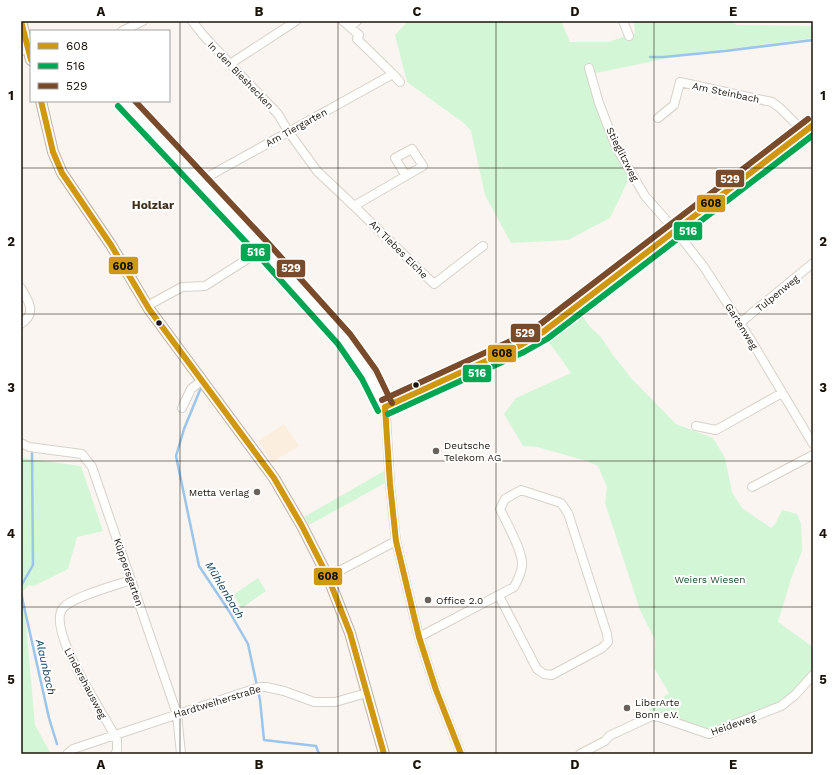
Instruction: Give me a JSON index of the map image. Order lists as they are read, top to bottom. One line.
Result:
{"streets":{"street":["In den Bieshecken","Am Steinbach","Am Tiergarten","Stieglitzweg","An Tiebes Eiche","Tulpenweg","Gartenweg","Küppersgarten","Lindershausweg","Hardtweiherstraße","Heideweg"]},"crossings":[["In den Bieshecken","Am Tiergarten"],["In den Bieshecken","An Tiebes Eiche"],["Am Tiergarten","An Tiebes Eiche"],["Stieglitzweg","Gartenweg"],["Tulpenweg","Gartenweg"],["Küppersgarten","Lindershausweg"],["Küppersgarten","Hardtweiherstraße"],["Lindershausweg","Hardtweiherstraße"]],"districts":["Holzlar"],"water":["Mühlenbach","Alaunbach"],"parks":["Weiers Wiesen"],"places":["Deutsche Telekom AG","Metta Verlag","Office 2.0","LiberArte Bonn e.V."],"lines":["transit line 608","transit line 529","transit line 516"],"legend":["608","516","529"],"grid":{"columns":["A","B","C","D","E"],"rows":["1","2","3","4","5"]}}
